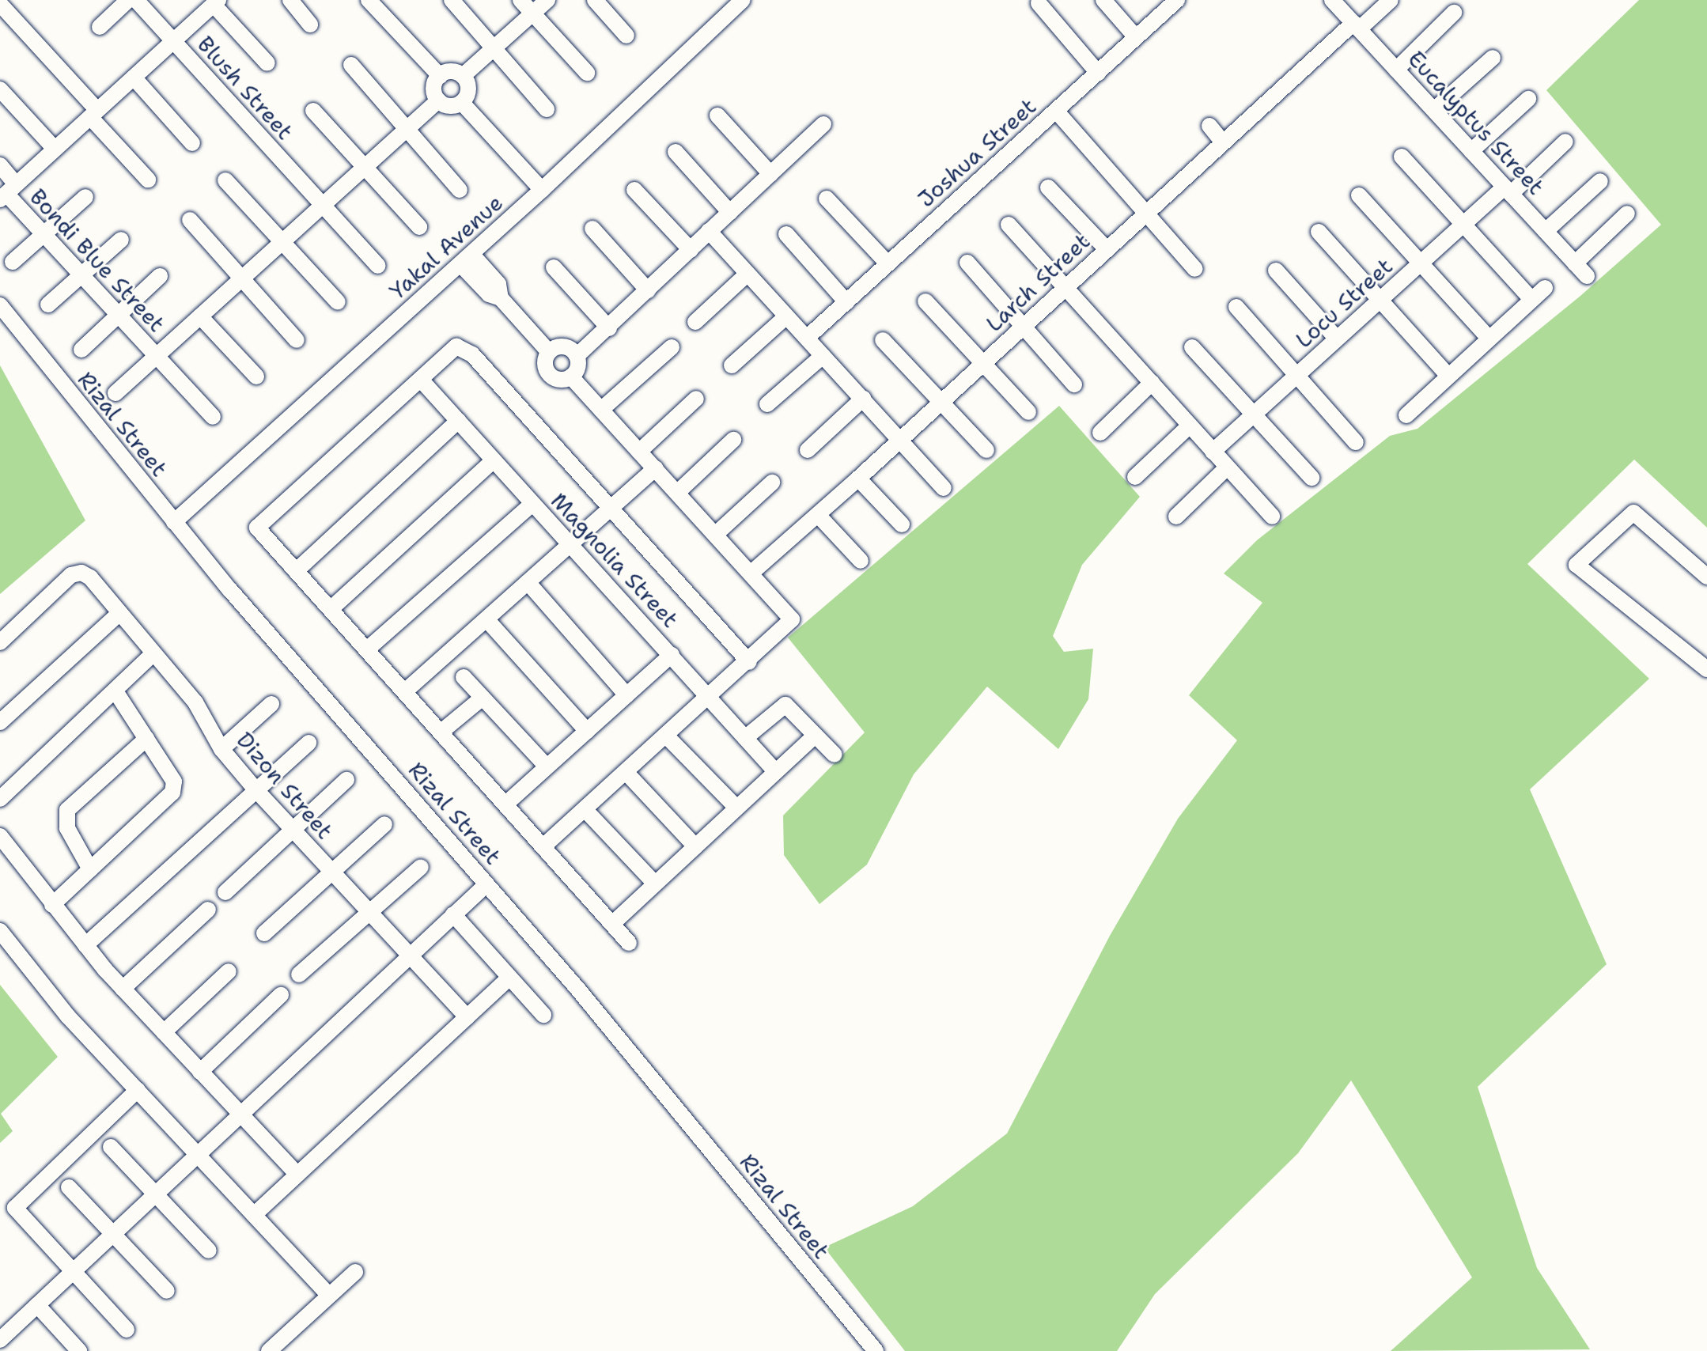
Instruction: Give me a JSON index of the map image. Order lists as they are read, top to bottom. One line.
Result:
{"streets":{"street":["Blush Street","Eucalyptus Street","Joshua Street","Yakal Avenue","Bondi Blue Street","Larch Street","Locu Street","Rizal Street","Magnolia Street","Dizon Street"]},"crossings":[["Eucalyptus Street","Larch Street"],["Eucalyptus Street","Locu Street"],["Yakal Avenue","Rizal Street"]]}
